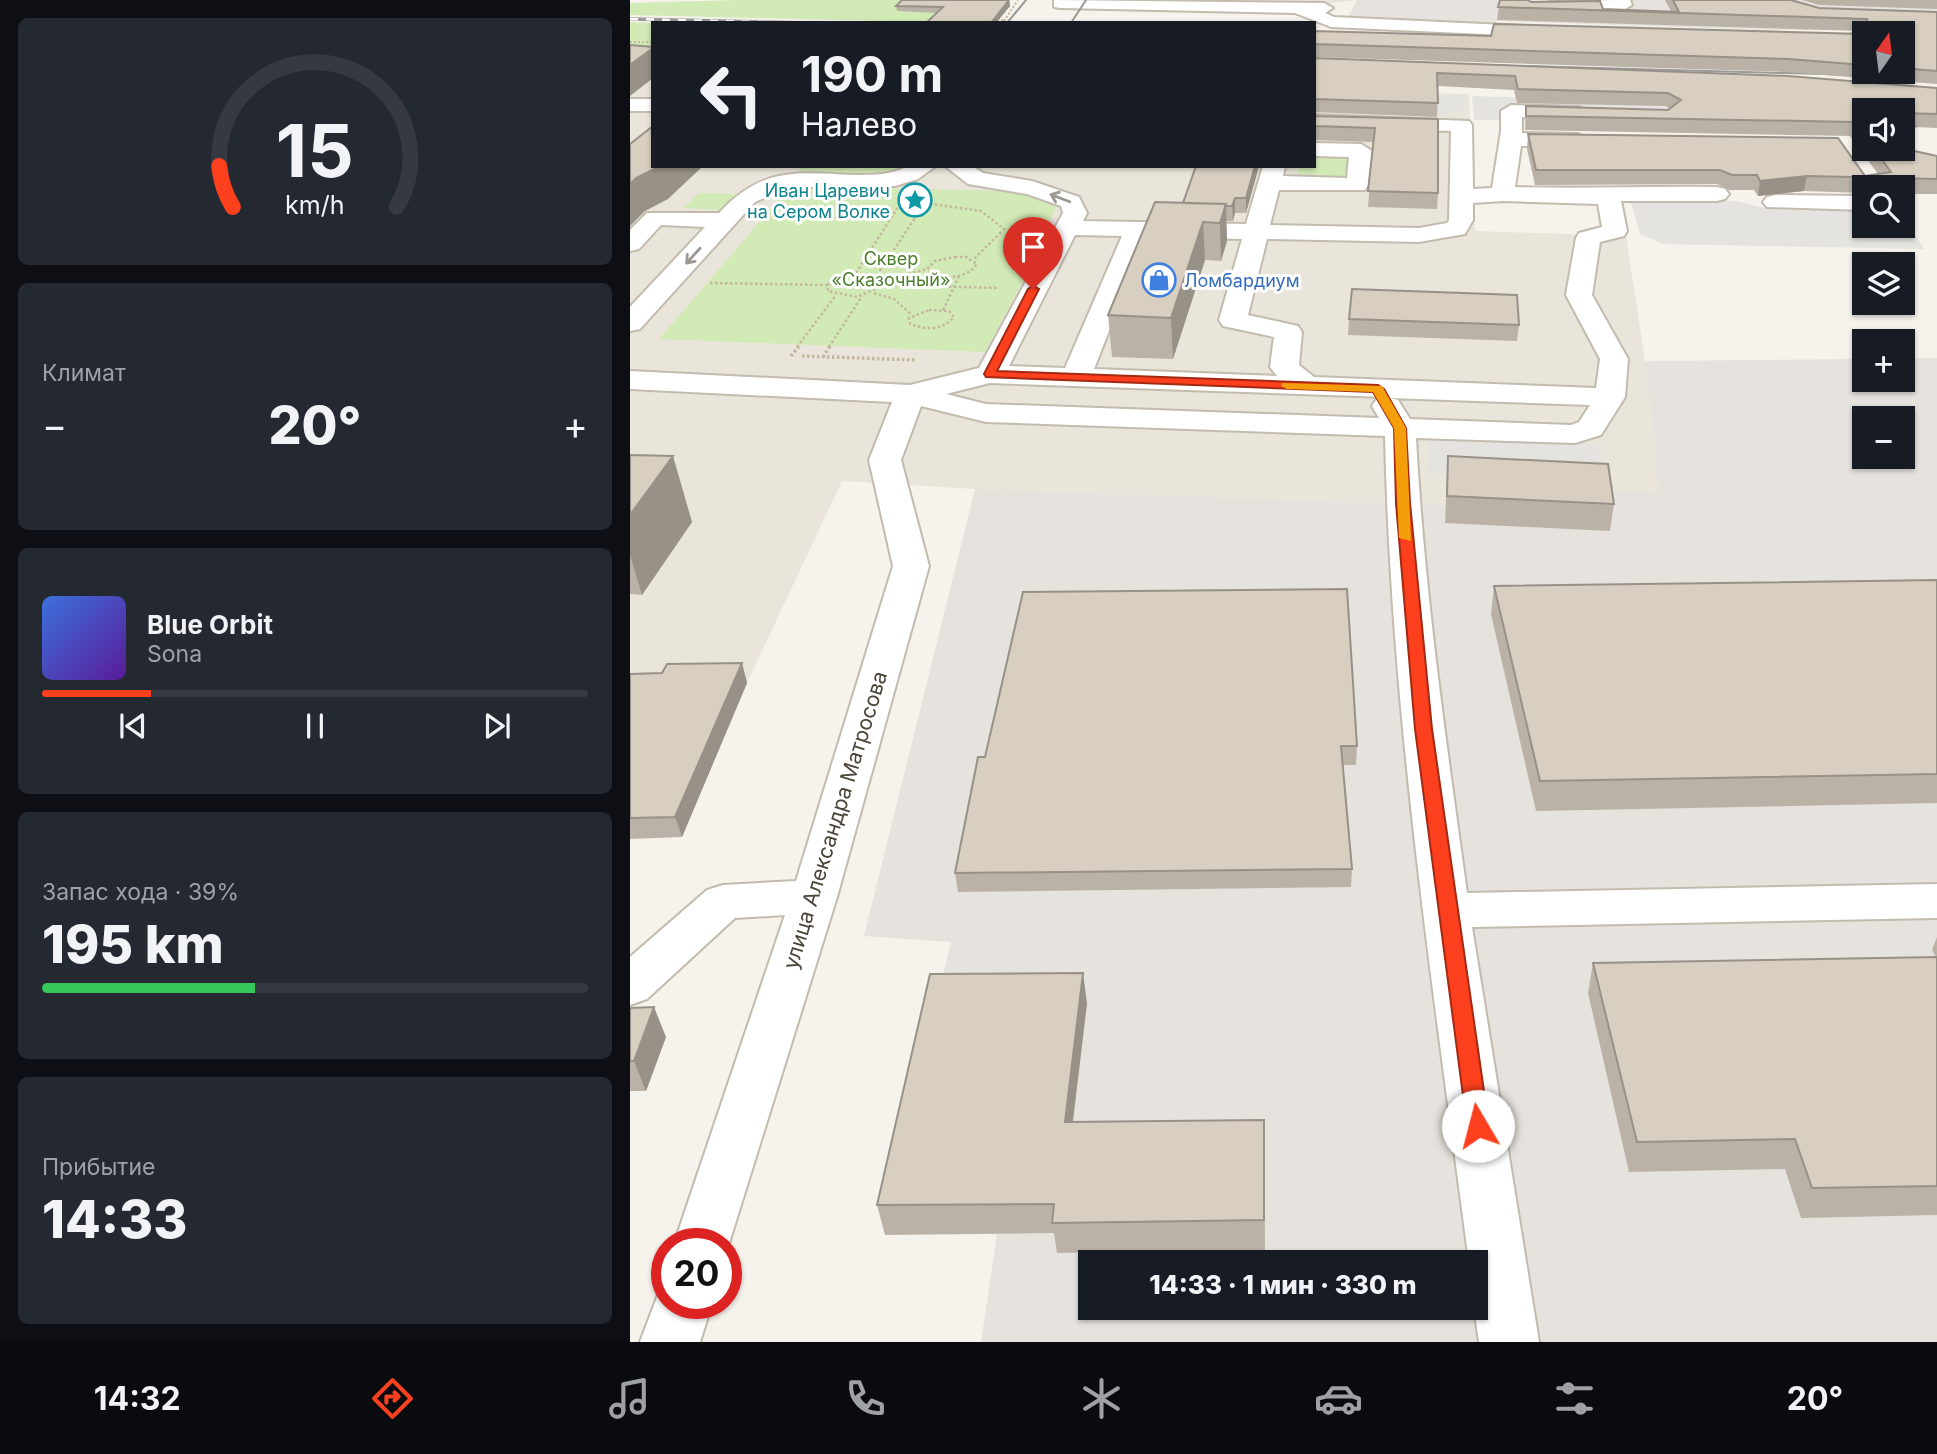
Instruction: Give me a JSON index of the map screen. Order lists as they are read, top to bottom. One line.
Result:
{"streets":{"street":["улица Александра Матросова"]},"parks":["Сквер «Сказочный»"],"places":{"place":["Иван Царевич на Сером Волке"],"shop":["Ломбардиум"]},"north":"top","page":{"map_buttons":["+","−"],"turn":["190 m","Налево"],"tile":["Климат",["Запас хода · 39%","195 km"],["Прибытие","14:33"]],"heat":["−","20°","+"],"song":["Blue Orbit","Sona"],"limit":"20","trip":"14:33 · 1 мин · 330 m","tabs":["14:32","20°"],"gauge":["15","km/h"]}}
